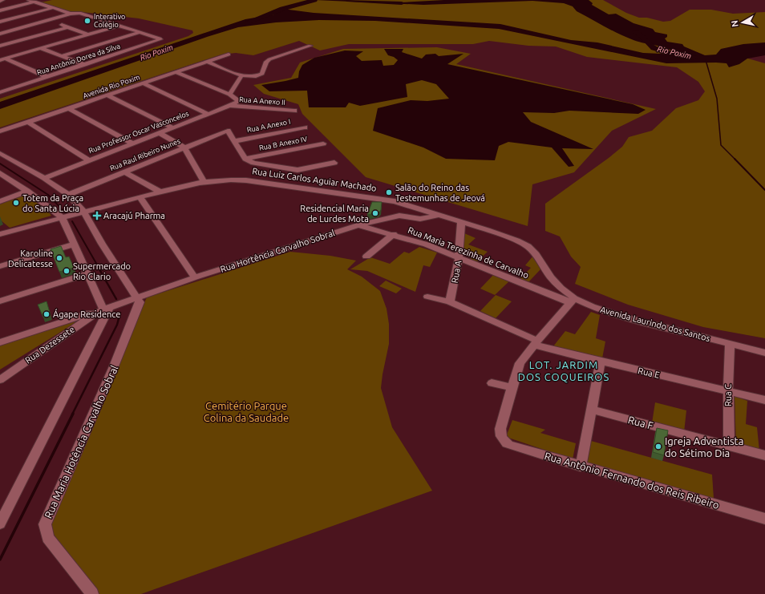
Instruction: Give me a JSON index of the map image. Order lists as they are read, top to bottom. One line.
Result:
{"streets":{"street":["Rua Antônio Dorea da Silva","Avenida Rio Poxim","Rua A Anexo II","Rua A Anexo I","Rua Professor Oscar Vasconcelos","Rua B Anexo IV","Rua Raul Ribeiro Nunes","Rua Luiz Carlos Aguiar Machado","Rua Hortência Carvalho Sobral","Rua Maria Terezinha de Carvalho","Rua A","Avenida Laurindo dos Santos","Rua Dezessete","Rua E","Rua C","Rua F","Rua Maria Hotência Carvalho Sobral","Rua Antônio Fernando dos Reis Ribeiro"]},"crossings":[["Rua A Anexo II","Rua Professor Oscar Vasconcelos"],["Rua A Anexo I","Rua Raul Ribeiro Nunes"],["Rua Luiz Carlos Aguiar Machado","Rua Hortência Carvalho Sobral"],["Rua Luiz Carlos Aguiar Machado","Avenida Laurindo dos Santos"],["Rua Hortência Carvalho Sobral","Rua Maria Terezinha de Carvalho"],["Rua Hortência Carvalho Sobral","Avenida Laurindo dos Santos"],["Rua Hortência Carvalho Sobral","Rua Dezessete"],["Rua Hortência Carvalho Sobral","Rua Maria Hotência Carvalho Sobral"],["Rua Maria Terezinha de Carvalho","Rua A"],["Rua Maria Terezinha de Carvalho","Avenida Laurindo dos Santos"],["Rua A","Avenida Laurindo dos Santos"],["Rua A","Rua E"],["Avenida Laurindo dos Santos","Rua C"],["Rua Dezessete","Rua Maria Hotência Carvalho Sobral"],["Rua E","Rua C"],["Rua C","Rua F"]],"districts":["LOT. JARDIM DOS COQUEIROS"],"water":["Rio Poxim"],"parks":["Cemitério Parque Colina da Saudade"],"places":{"other":["Interativo Colégio","Salão do Reino das Testemunhas de Jeová","Totem da Praça do Santa Lúcia","Residencial Maria de Lurdes Mota","Karoline Delicatesse","Supermercado Rio Clario","Ágape Residence","Igreja Adventista do Sétimo Dia"],"health":["Aracajú Pharma"]},"north":"left"}
